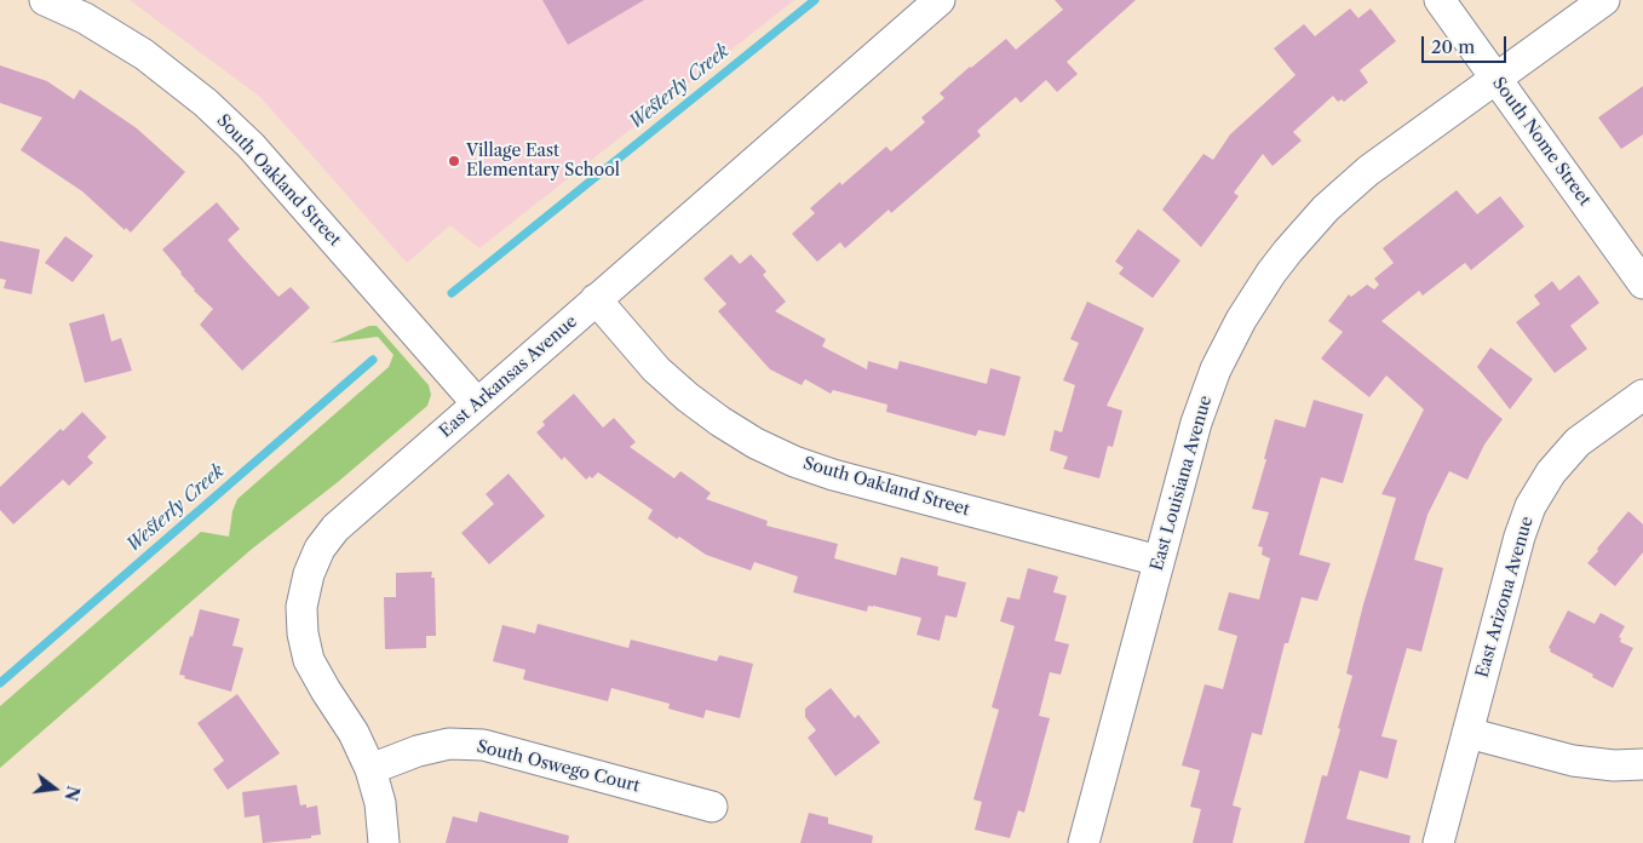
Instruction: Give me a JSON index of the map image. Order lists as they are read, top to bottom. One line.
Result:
{"streets":{"street":["South Nome Street","South Oakland Street","East Arkansas Avenue","East Louisiana Avenue","East Arizona Avenue","South Oswego Court"]},"crossings":[["South Nome Street","East Louisiana Avenue"],["South Oakland Street","East Arkansas Avenue"],["South Oakland Street","East Louisiana Avenue"],["East Arkansas Avenue","South Oswego Court"]],"water":["Westerly Creek"],"places":["Village East Elementary School"],"scale_bar":"20 m","north":"right"}
